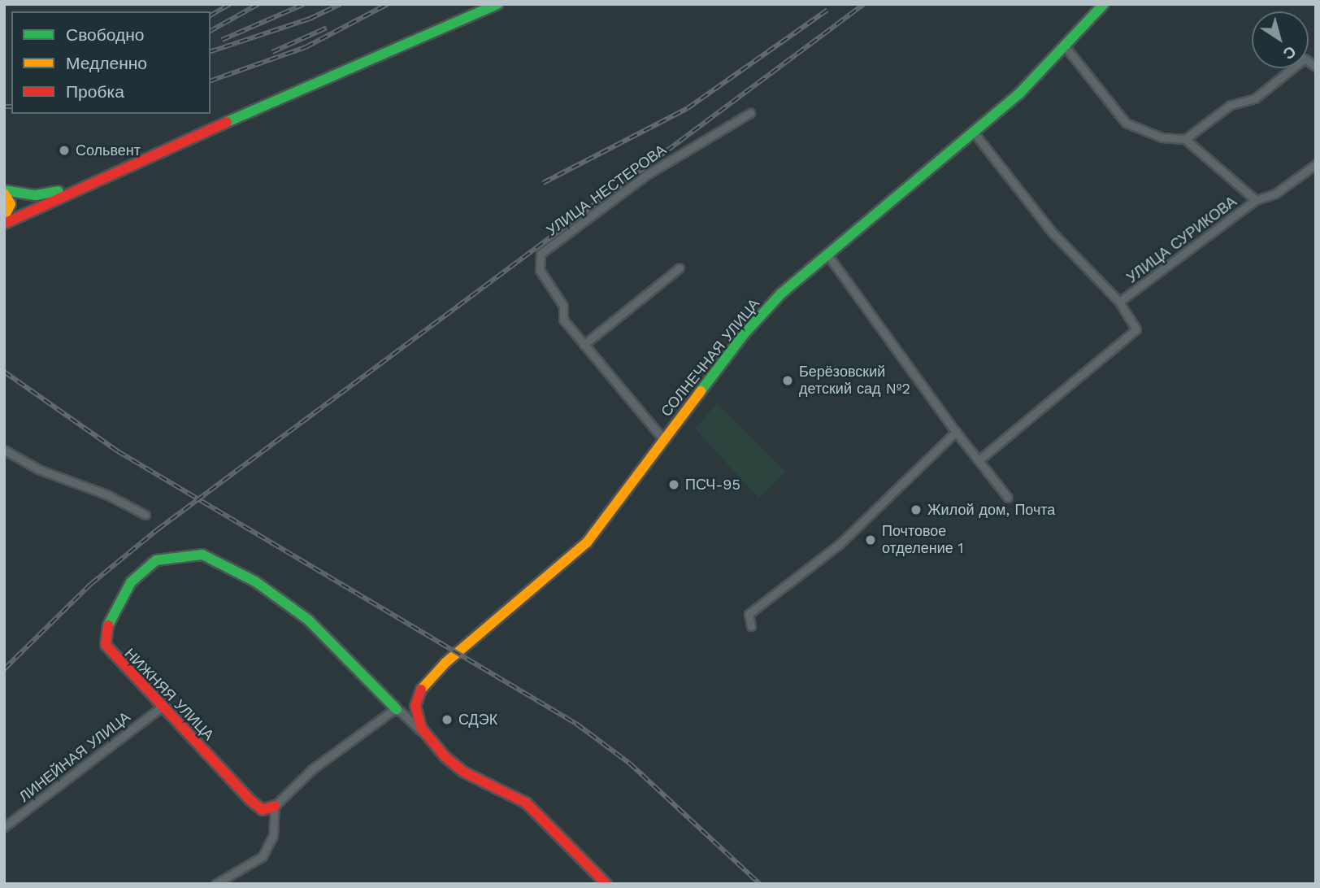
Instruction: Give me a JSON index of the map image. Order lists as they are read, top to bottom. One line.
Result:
{"streets":{"main road":["СОЛНЕЧНАЯ УЛИЦА","НИЖНЯЯ УЛИЦА"],"street":["УЛИЦА НЕСТЕРОВА","УЛИЦА СУРИКОВА","ЛИНЕЙНАЯ УЛИЦА"]},"crossings":[["УЛИЦА НЕСТЕРОВА","СОЛНЕЧНАЯ УЛИЦА"],["НИЖНЯЯ УЛИЦА","ЛИНЕЙНАЯ УЛИЦА"]],"places":["Сольвент","Берёзовский детский сад №2","ПСЧ-95","Жилой дом, Почта","Почтовое отделение 1","СДЭК"],"legend":["Свободно","Медленно","Пробка"],"north":"bottom right"}
